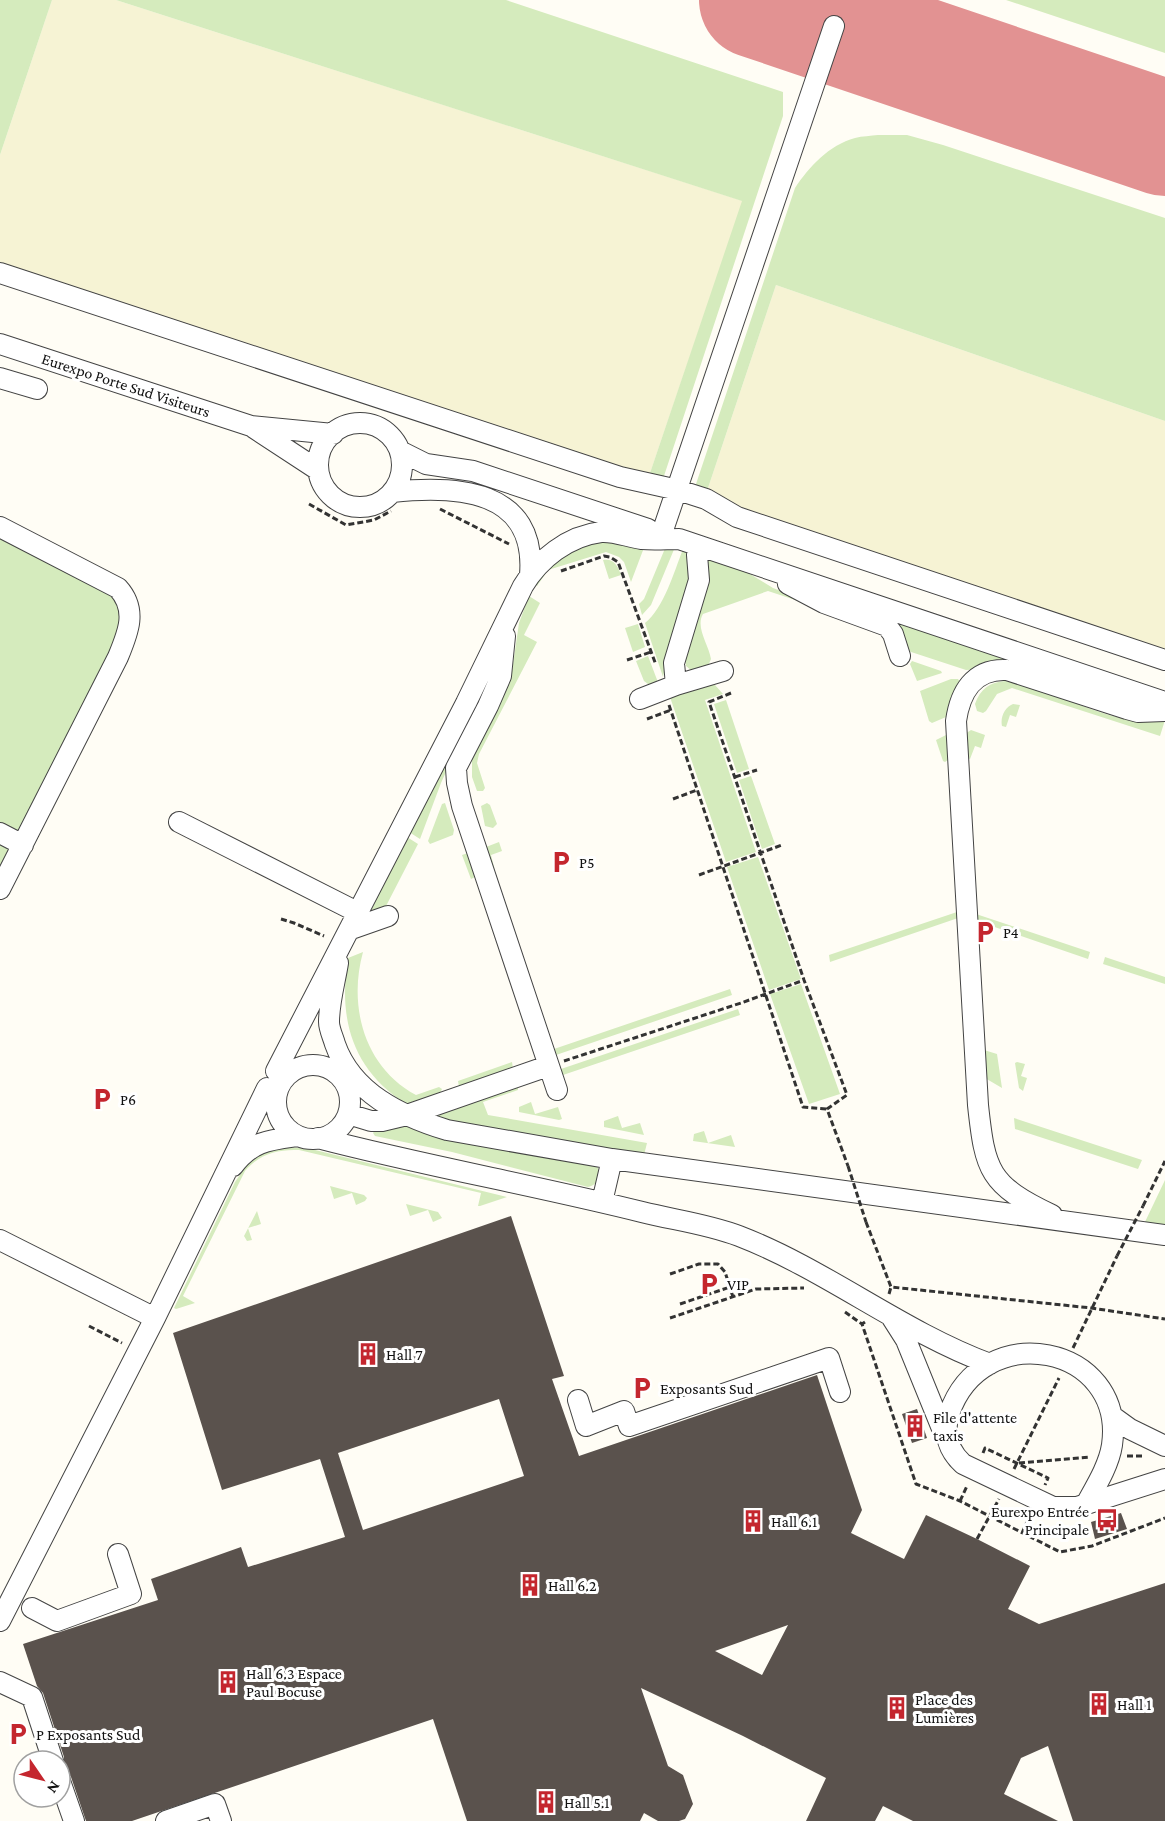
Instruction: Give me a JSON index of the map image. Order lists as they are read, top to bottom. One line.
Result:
{"streets":{"street":["Eurexpo Porte Sud Visiteurs"]},"places":{"parking":["P5","P4","P6","VIP","Exposants Sud","P Exposants Sud"],"building":["Hall 7","File d'attente taxis","Hall 6.1","Hall 6.2","Hall 6.3 Espace Paul Bocuse","Hall 1","Place des Lumières","Hall 5.1"],"bus stop":["Eurexpo Entrée Principale"]},"north":"bottom right"}
